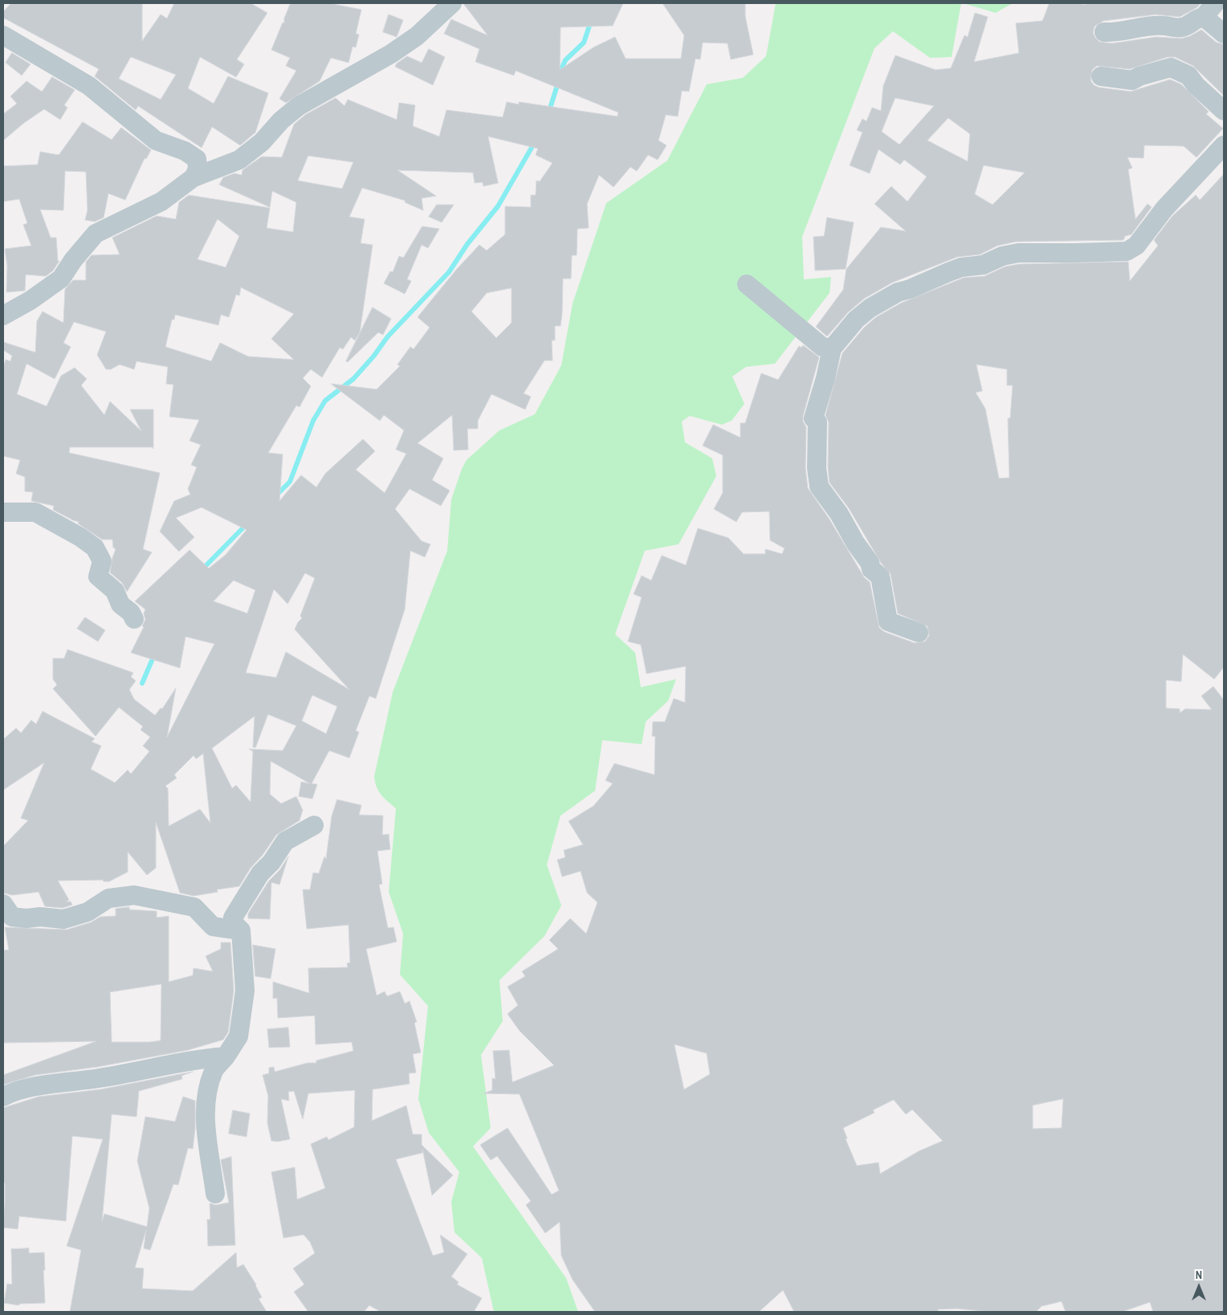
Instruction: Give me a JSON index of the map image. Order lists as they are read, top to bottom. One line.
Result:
{"north":"top"}
